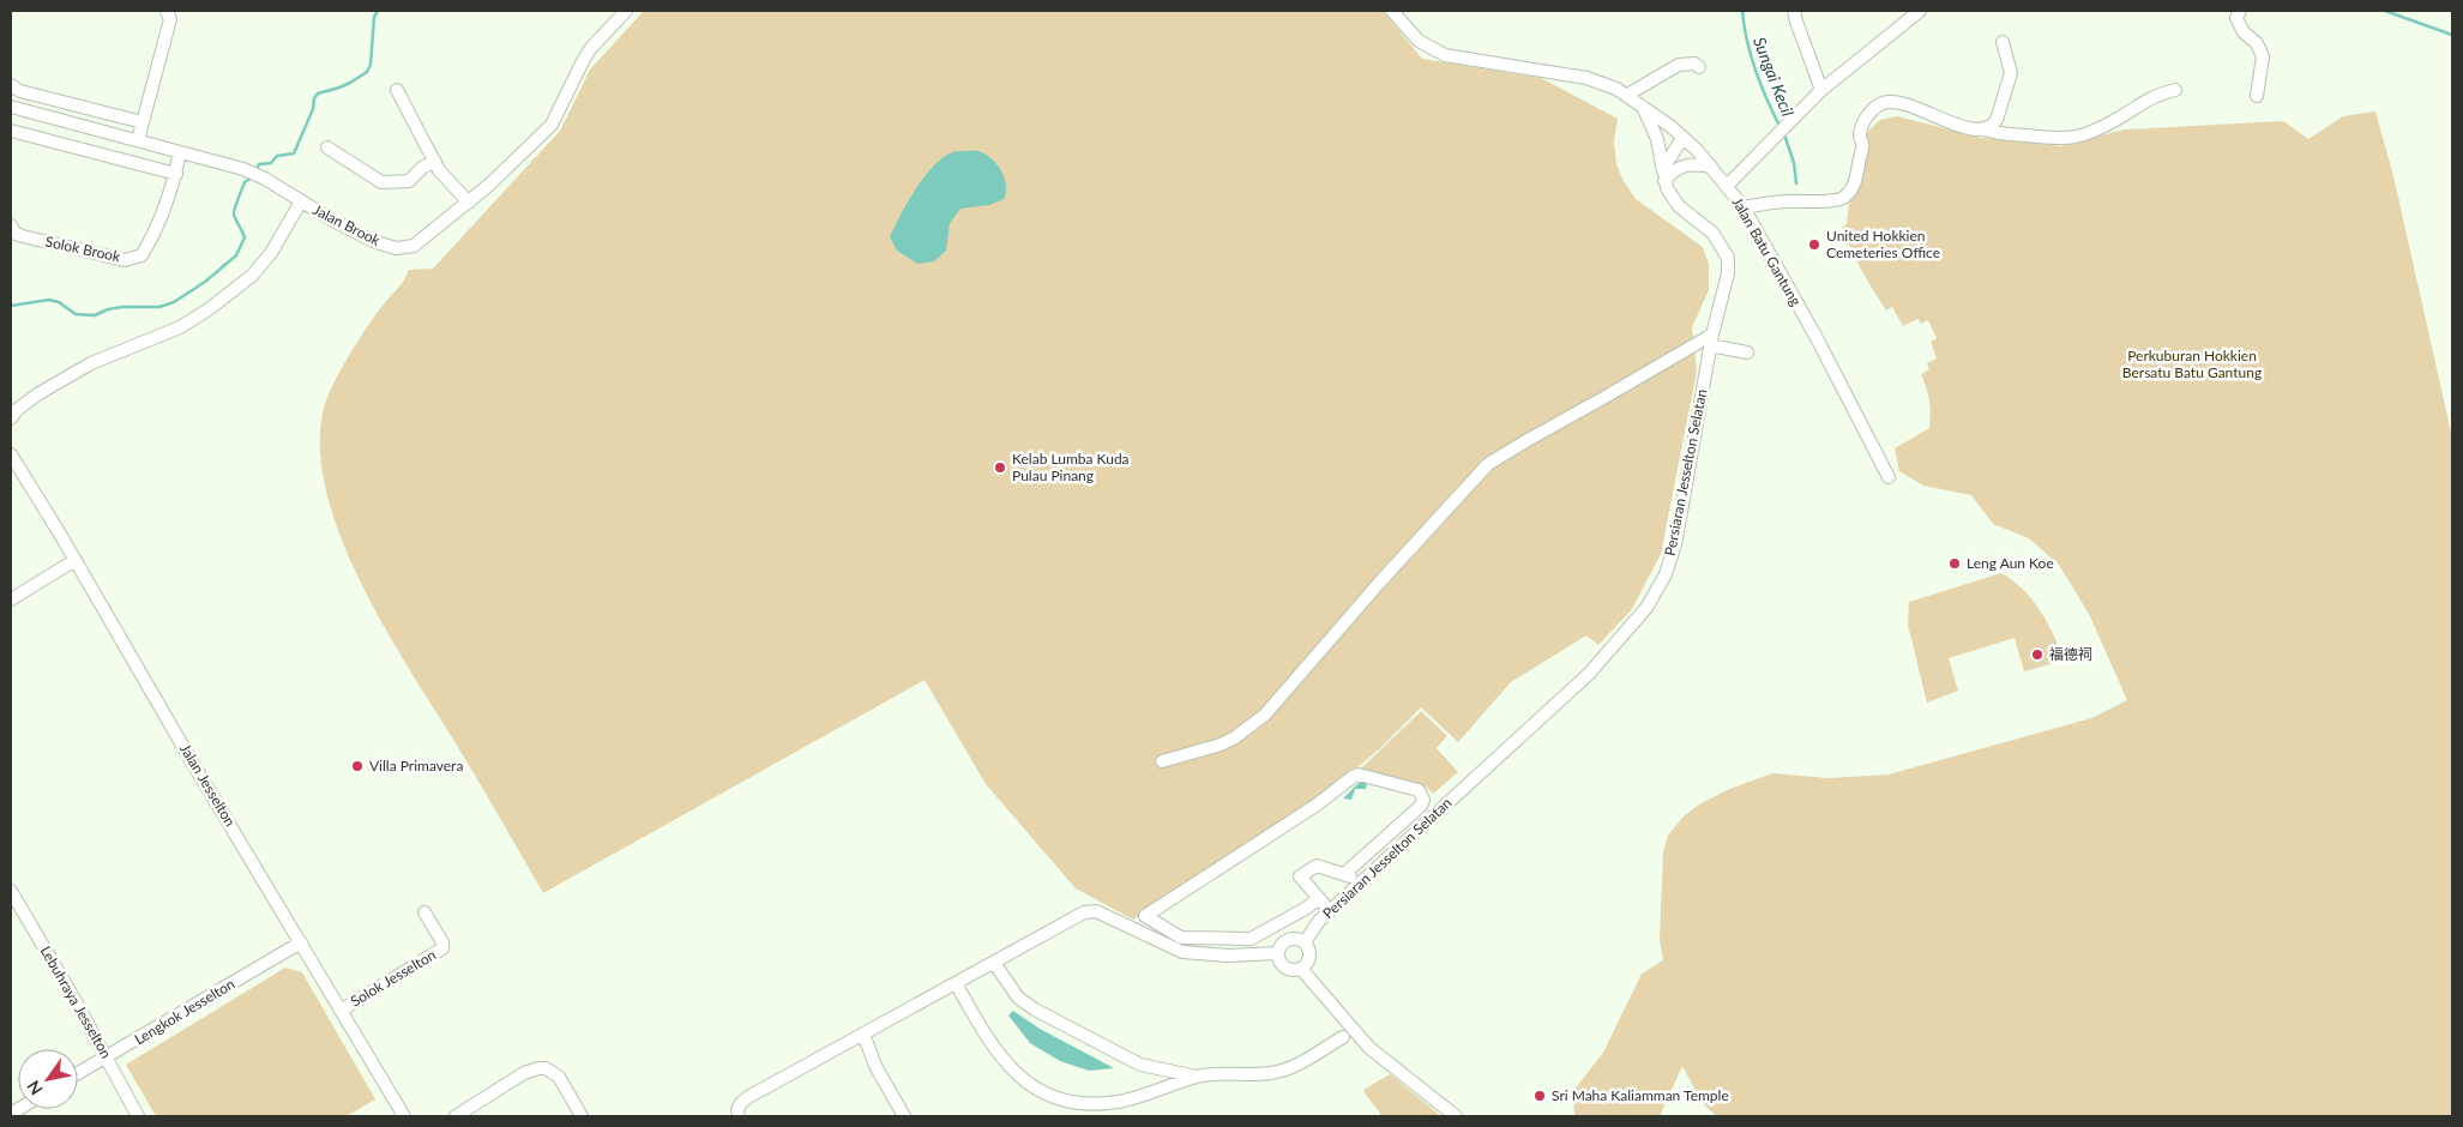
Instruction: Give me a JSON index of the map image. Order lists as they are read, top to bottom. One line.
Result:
{"streets":{"street":["Jalan Brook","Solok Brook","Jalan Batu Gantung","Persiaran Jesselton Selatan","Jalan Jesselton","Solok Jesselton","Lebuhraya Jesselton","Lengkok Jesselton"]},"crossings":[["Jalan Brook","Solok Brook"],["Jalan Batu Gantung","Persiaran Jesselton Selatan"],["Jalan Jesselton","Solok Jesselton"],["Jalan Jesselton","Lengkok Jesselton"],["Lebuhraya Jesselton","Lengkok Jesselton"]],"water":["Sungai Kecil"],"parks":["Perkuburan Hokkien Bersatu Batu Gantung"],"places":["United Hokkien Cemeteries Office","Kelab Lumba Kuda Pulau Pinang","Leng Aun Koe","福德祠","Villa Primavera","Sri Maha Kaliamman Temple"],"north":"bottom left"}
